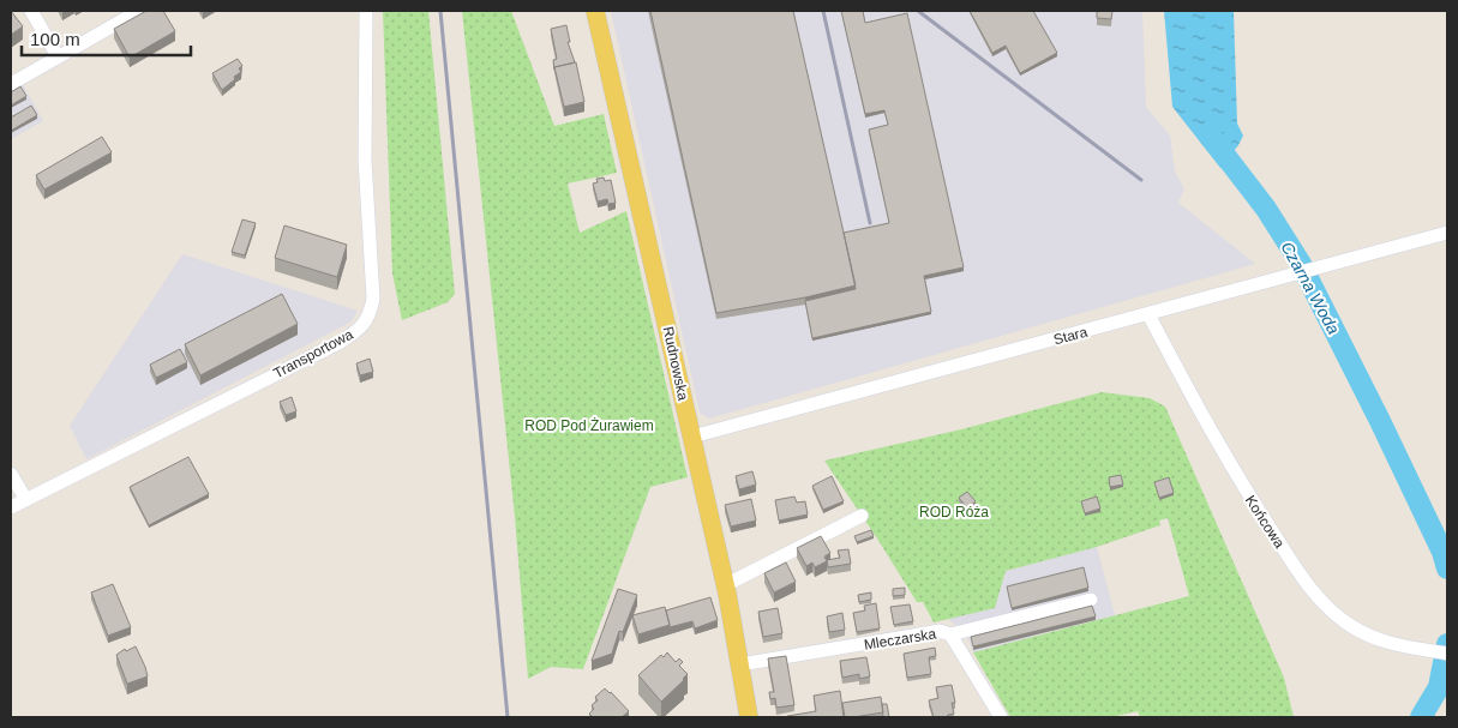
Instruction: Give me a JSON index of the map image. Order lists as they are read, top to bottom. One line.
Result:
{"streets":{"main road":["Rudnowska"],"street":["Stara","Transportowa","Końcowa","Mleczarska"]},"crossings":[["Stara","Rudnowska"],["Stara","Końcowa"],["Rudnowska","Mleczarska"]],"water":["Czarna Woda"],"parks":["ROD Pod Żurawiem","ROD Róża"],"scale_bar":"100 m"}
